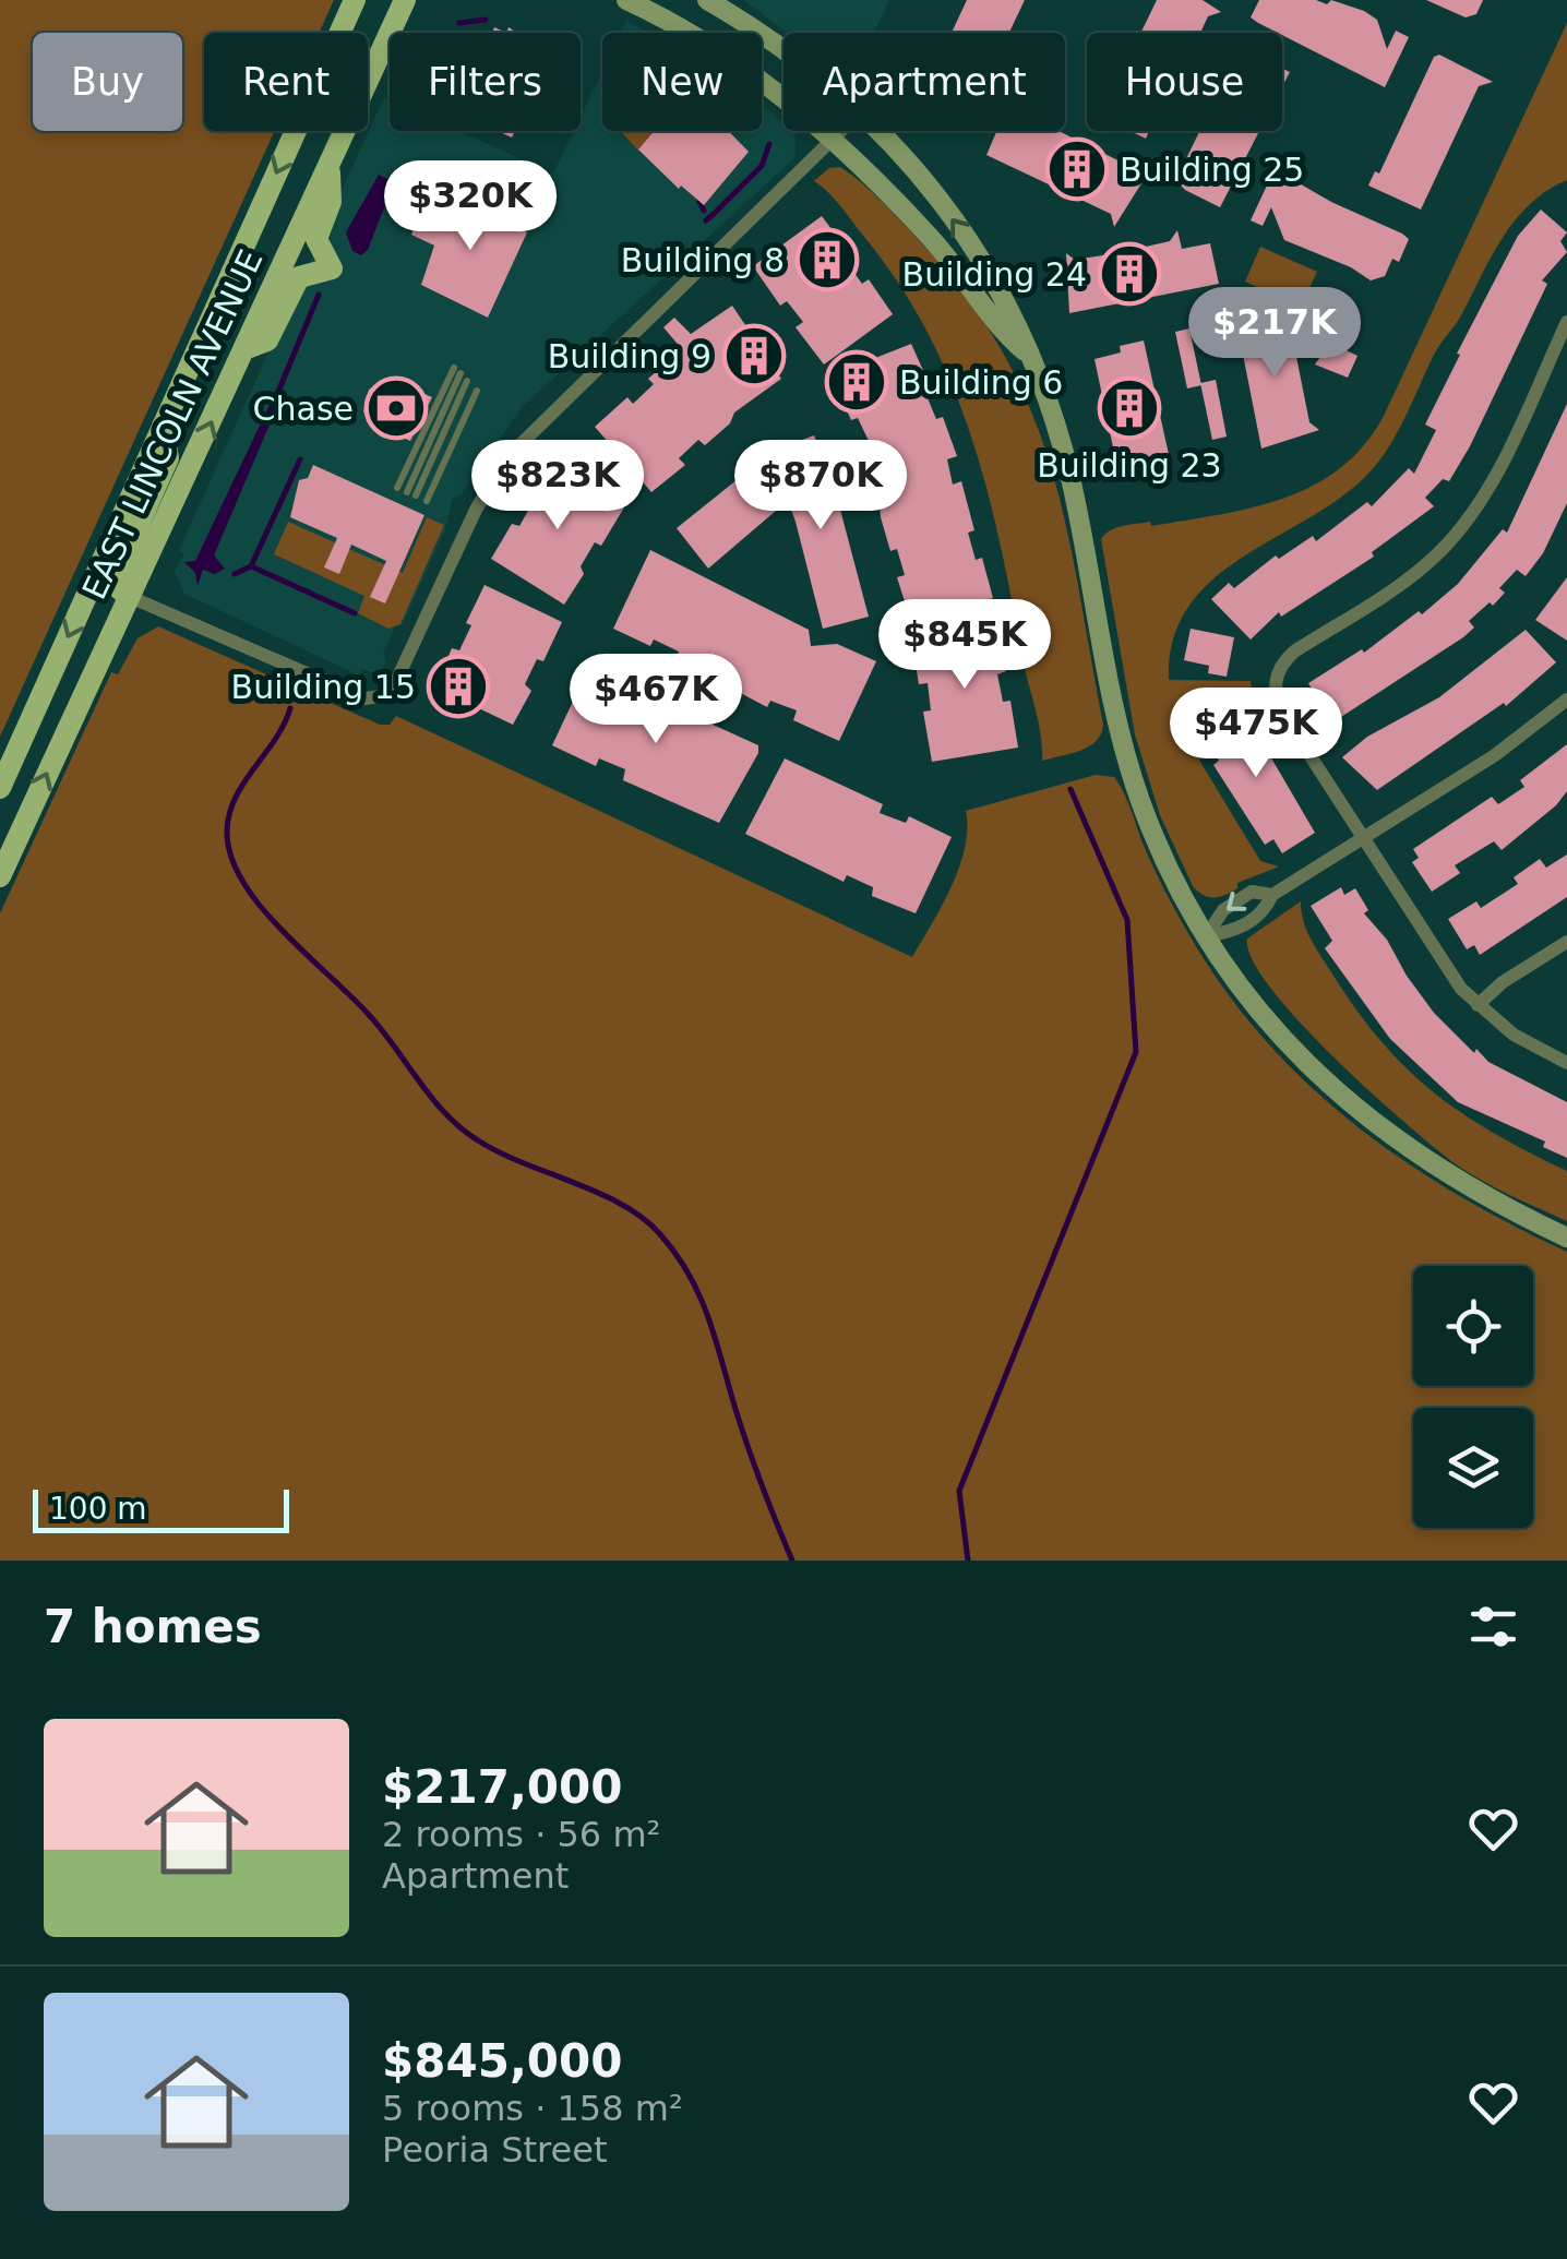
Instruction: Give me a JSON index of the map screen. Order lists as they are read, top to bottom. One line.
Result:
{"streets":{"main road":["EAST LINCOLN AVENUE"]},"places":{"building":["Building 25","Building 8","Building 24","Building 9","Building 6","Building 23","Building 15"],"bank":["Chase"]},"scale_bar":"100 m","page":{"chip":["Buy","Rent","Filters","New","Apartment","House"],"price":["$320K","$217K","$823K","$870K","$845K","$467K","$475K"],"scale":"100 m","heading":"7 homes","list":[{"name":"$217,000","note":"2 rooms · 56 m² · Apartment"},{"name":"$845,000","note":"5 rooms · 158 m² · Peoria Street"}]}}
